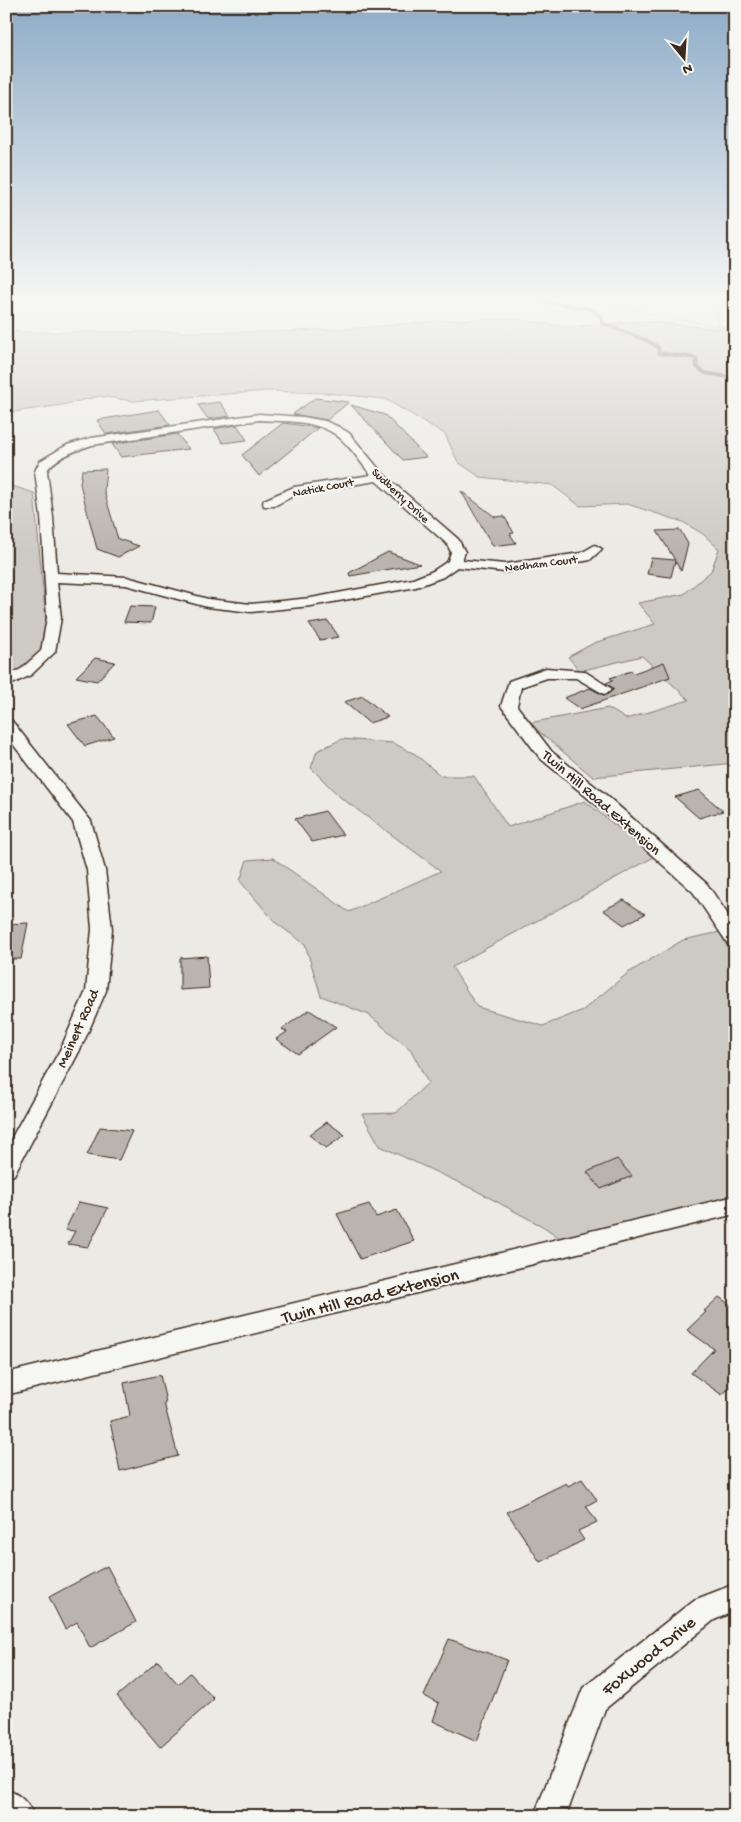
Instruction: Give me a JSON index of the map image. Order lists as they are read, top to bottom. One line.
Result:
{"streets":{"street":["Natick Court","Sudberry Drive","Nedham Court","Twin Hill Road Extension","Meinert Road","Foxwood Drive"]},"crossings":[["Natick Court","Sudberry Drive"],["Sudberry Drive","Nedham Court"]],"north":"bottom"}
